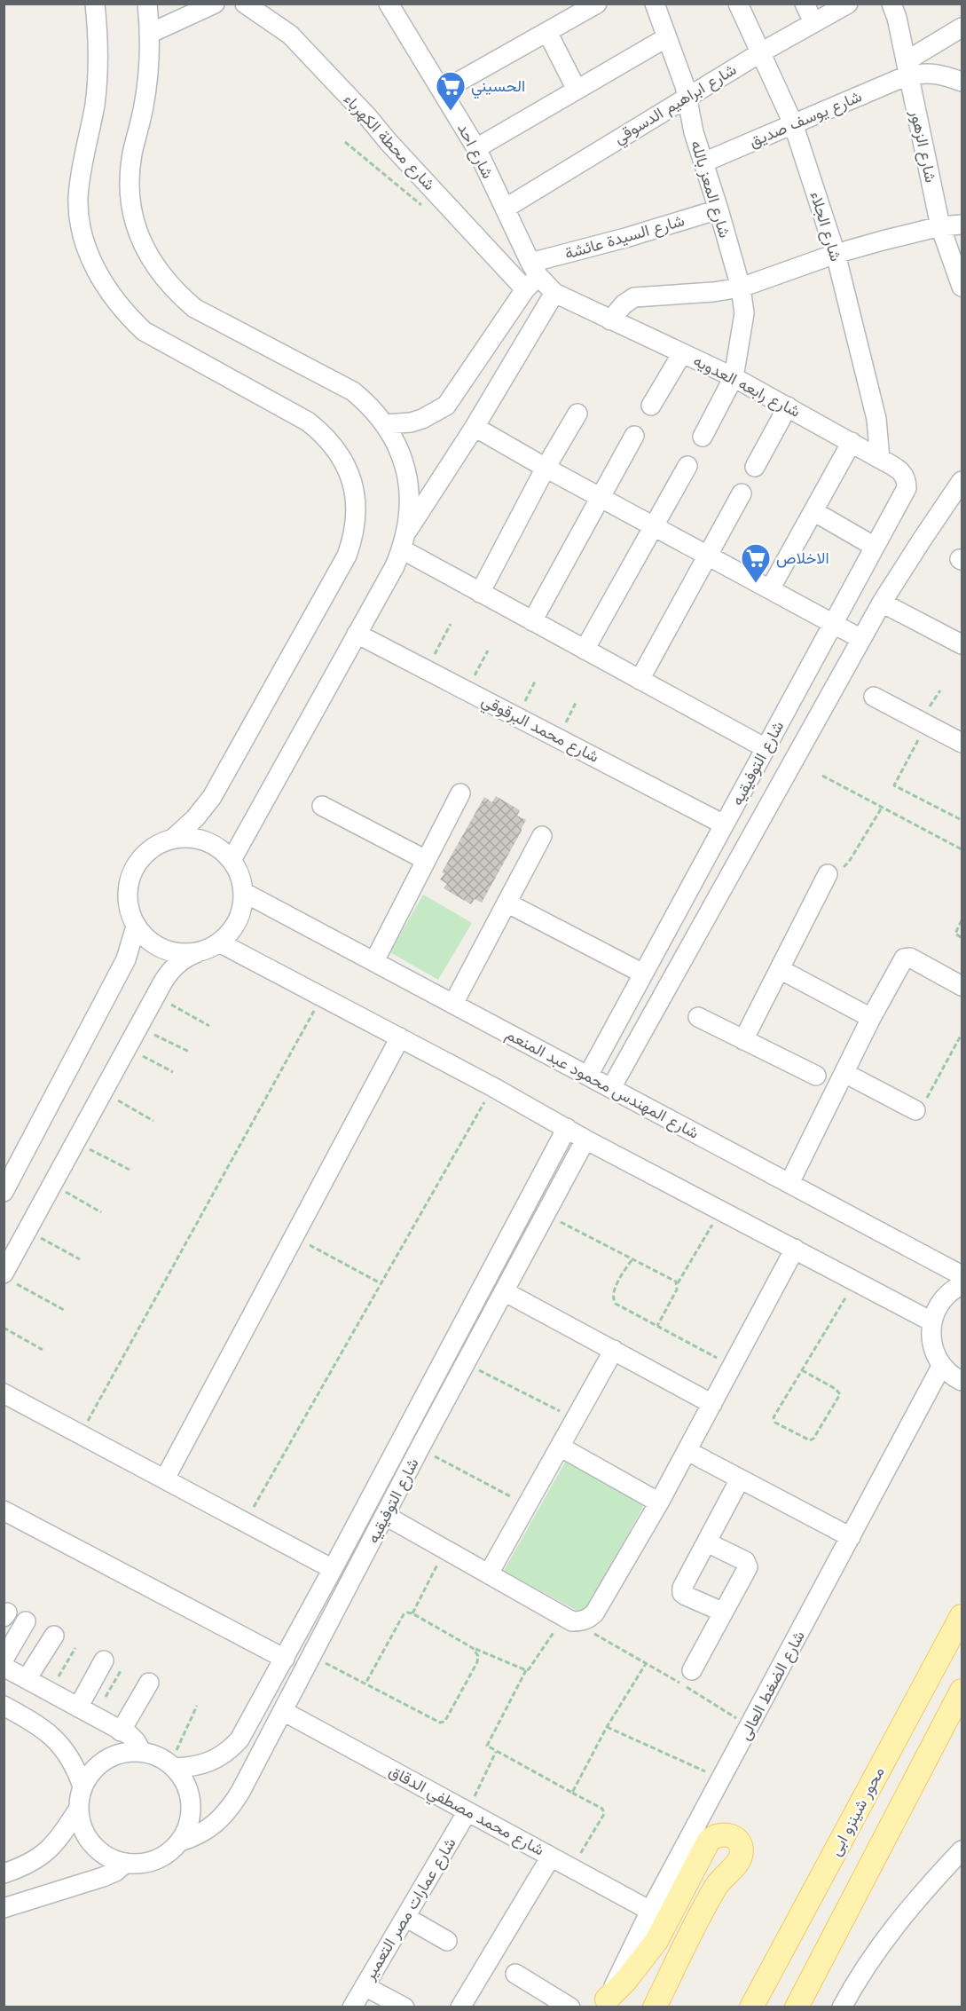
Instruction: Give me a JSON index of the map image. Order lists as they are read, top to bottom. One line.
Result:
{"streets":{"main road":["محور شينزو ابى"],"street":["شارع ابراهيم الدسوقي","شارع يوسف صديق","شارع محطة الكهرباء","شارع الزهور","شارع احد","شارع المعز بالله","شارع الجلاء","شارع السيدة عائشة","شارع رابعه العدويه","شارع محمد البرقوقي","شارع التوفيقيه","شارع المهندس محمود عبد المنعم","شارع الضغط العالى","شارع محمد مصطفي الدقاق","شارع عمارات مصر التعمير"]},"crossings":[["شارع ابراهيم الدسوقي","شارع احد"],["شارع ابراهيم الدسوقي","شارع المعز بالله"],["شارع ابراهيم الدسوقي","شارع الجلاء"],["شارع يوسف صديق","شارع الزهور"],["شارع يوسف صديق","شارع المعز بالله"],["شارع يوسف صديق","شارع الجلاء"],["شارع احد","شارع السيدة عائشة"],["شارع احد","شارع رابعه العدويه"],["شارع المعز بالله","شارع السيدة عائشة"],["شارع المعز بالله","شارع رابعه العدويه"],["شارع الجلاء","شارع رابعه العدويه"],["شارع الجلاء","شارع التوفيقيه"],["شارع السيدة عائشة","شارع رابعه العدويه"],["شارع رابعه العدويه","شارع التوفيقيه"],["شارع محمد البرقوقي","شارع التوفيقيه"],["شارع التوفيقيه","شارع المهندس محمود عبد المنعم"],["شارع التوفيقيه","شارع محمد مصطفي الدقاق"],["شارع الضغط العالى","شارع محمد مصطفي الدقاق"],["شارع محمد مصطفي الدقاق","شارع عمارات مصر التعمير"]],"places":{"supermarket":["الحسيني","الاخلاص"]}}
